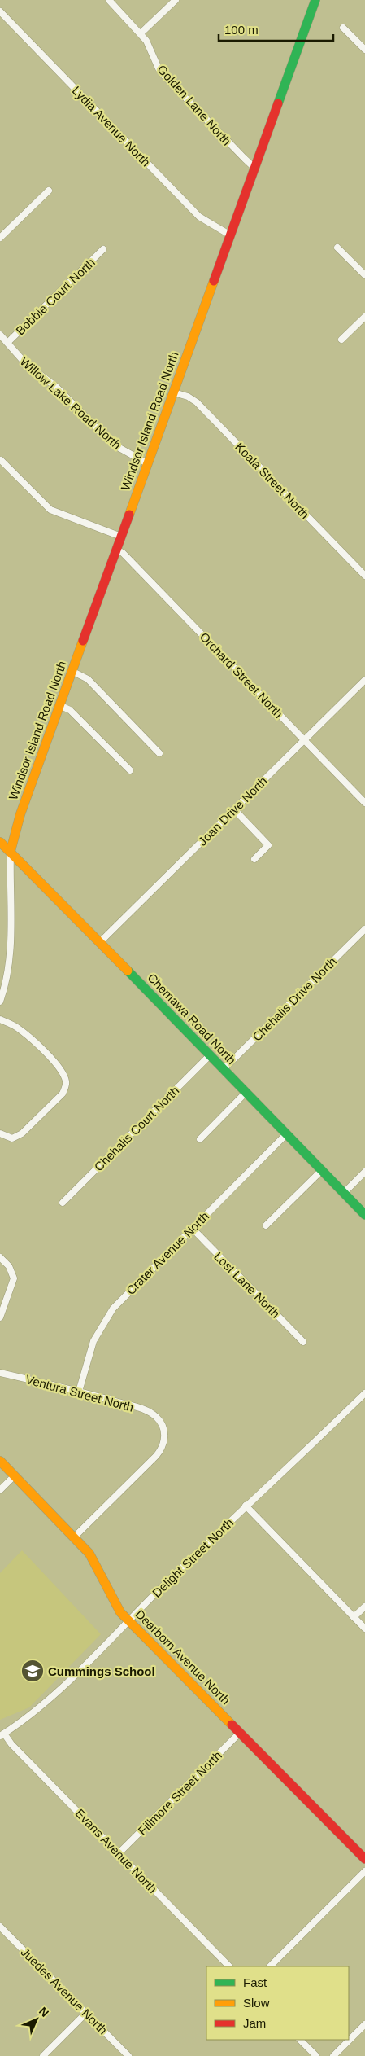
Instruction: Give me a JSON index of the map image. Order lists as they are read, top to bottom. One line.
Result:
{"streets":{"street":["Golden Lane North","Lydia Avenue North","Bobbie Court North","Willow Lake Road North","Windsor Island Road North","Koala Street North","Orchard Street North","Joan Drive North","Chehalis Drive North","Chemawa Road North","Chehalis Court North","Crater Avenue North","Lost Lane North","Ventura Street North","Delight Street North","Dearborn Avenue North","Fillmore Street North","Evans Avenue North","Juedes Avenue North"]},"crossings":[["Golden Lane North","Windsor Island Road North"],["Lydia Avenue North","Windsor Island Road North"],["Bobbie Court North","Willow Lake Road North"],["Willow Lake Road North","Windsor Island Road North"],["Windsor Island Road North","Koala Street North"],["Windsor Island Road North","Orchard Street North"],["Windsor Island Road North","Chemawa Road North"],["Orchard Street North","Joan Drive North"],["Joan Drive North","Chemawa Road North"],["Chehalis Drive North","Chemawa Road North"],["Chemawa Road North","Chehalis Court North"],["Chemawa Road North","Crater Avenue North"],["Crater Avenue North","Lost Lane North"],["Crater Avenue North","Ventura Street North"],["Ventura Street North","Dearborn Avenue North"],["Delight Street North","Dearborn Avenue North"],["Delight Street North","Evans Avenue North"],["Dearborn Avenue North","Fillmore Street North"],["Fillmore Street North","Evans Avenue North"]],"places":{"school or university":["Cummings School"]},"legend":["Fast","Slow","Jam"],"scale_bar":"100 m","north":"top right"}
